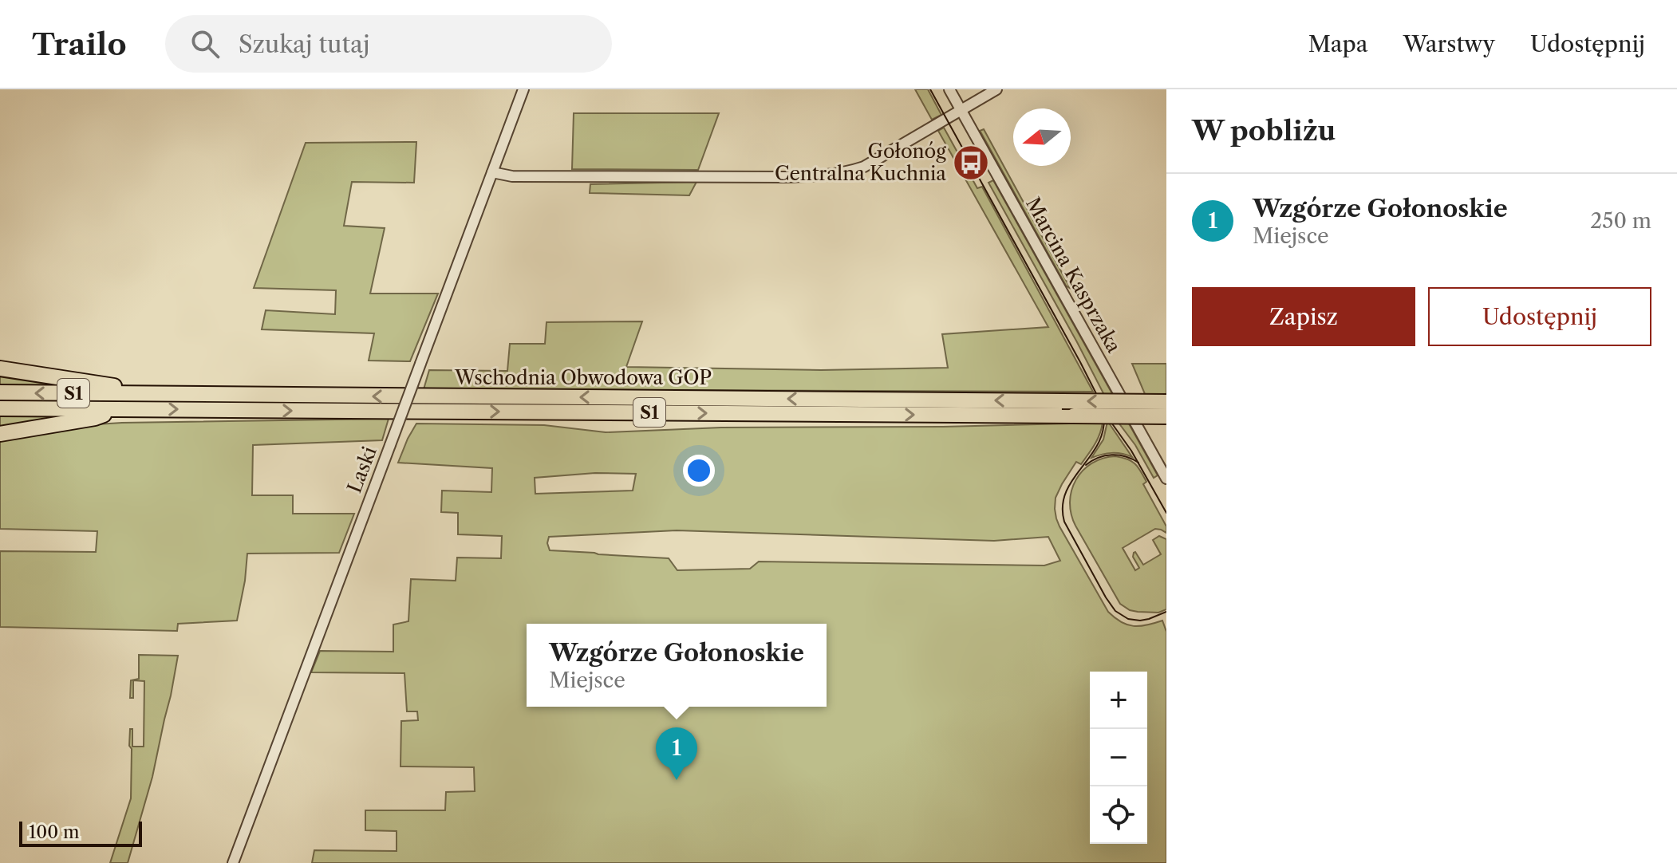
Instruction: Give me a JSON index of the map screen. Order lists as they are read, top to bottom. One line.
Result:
{"streets":{"highway":["Wschodnia Obwodowa GOP","S1"],"street":["Marcina Kasprzaka","Laski"]},"places":{"bus stop":["Gołonóg Centralna Kuchnia"]},"scale_bar":"100 m","north":"left","page":{"header":"Trailo","search":"Szukaj tutaj","nav":["Mapa","Warstwy","Udostępnij"],"heading":"W pobliżu","list":[{"mark":"1","name":"Wzgórze Gołonoskie","note":"Miejsce","value":"250 m"}],"buttons":["Zapisz","Udostępnij"],"popup":["Wzgórze Gołonoskie","Miejsce"],"map_buttons":["+","−"],"pins":"1","scale":"100 m"}}
